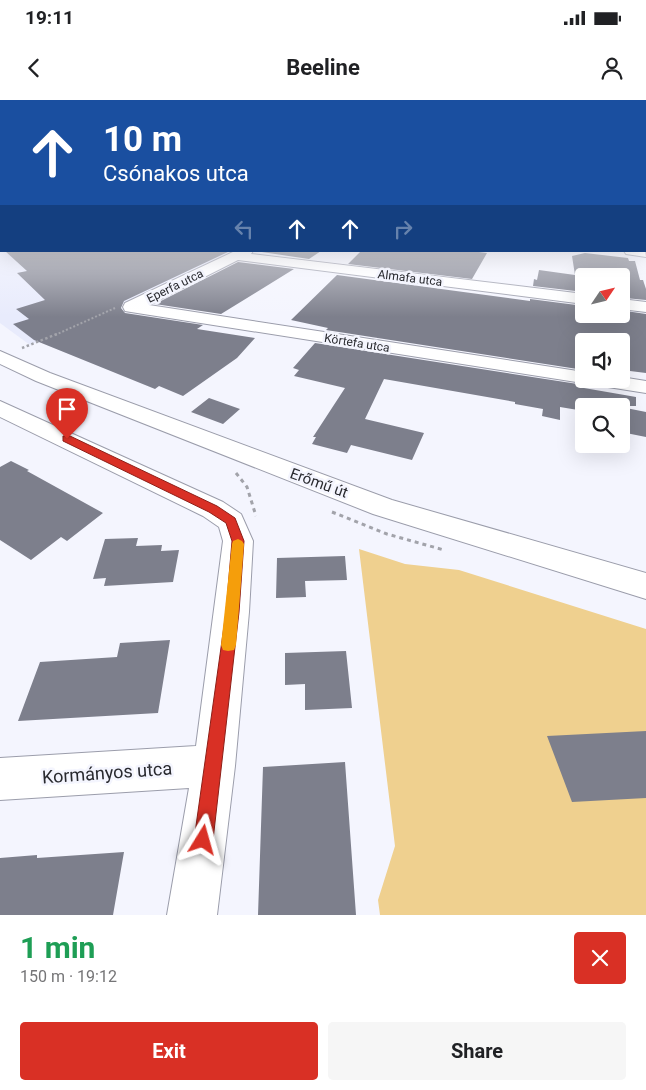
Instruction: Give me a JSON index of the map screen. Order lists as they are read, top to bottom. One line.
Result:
{"streets":{"street":["Almafa utca","Eperfa utca","Körtefa utca","Erőmű út","Kormányos utca"]},"crossings":[["Almafa utca","Eperfa utca"],["Eperfa utca","Körtefa utca"]],"north":"top right","page":{"status":"19:11","header":"Beeline","turn":["10 m","Csónakos utca"],"heading":["1 min","150 m · 19:12"],"buttons":["Exit","Share"]}}
